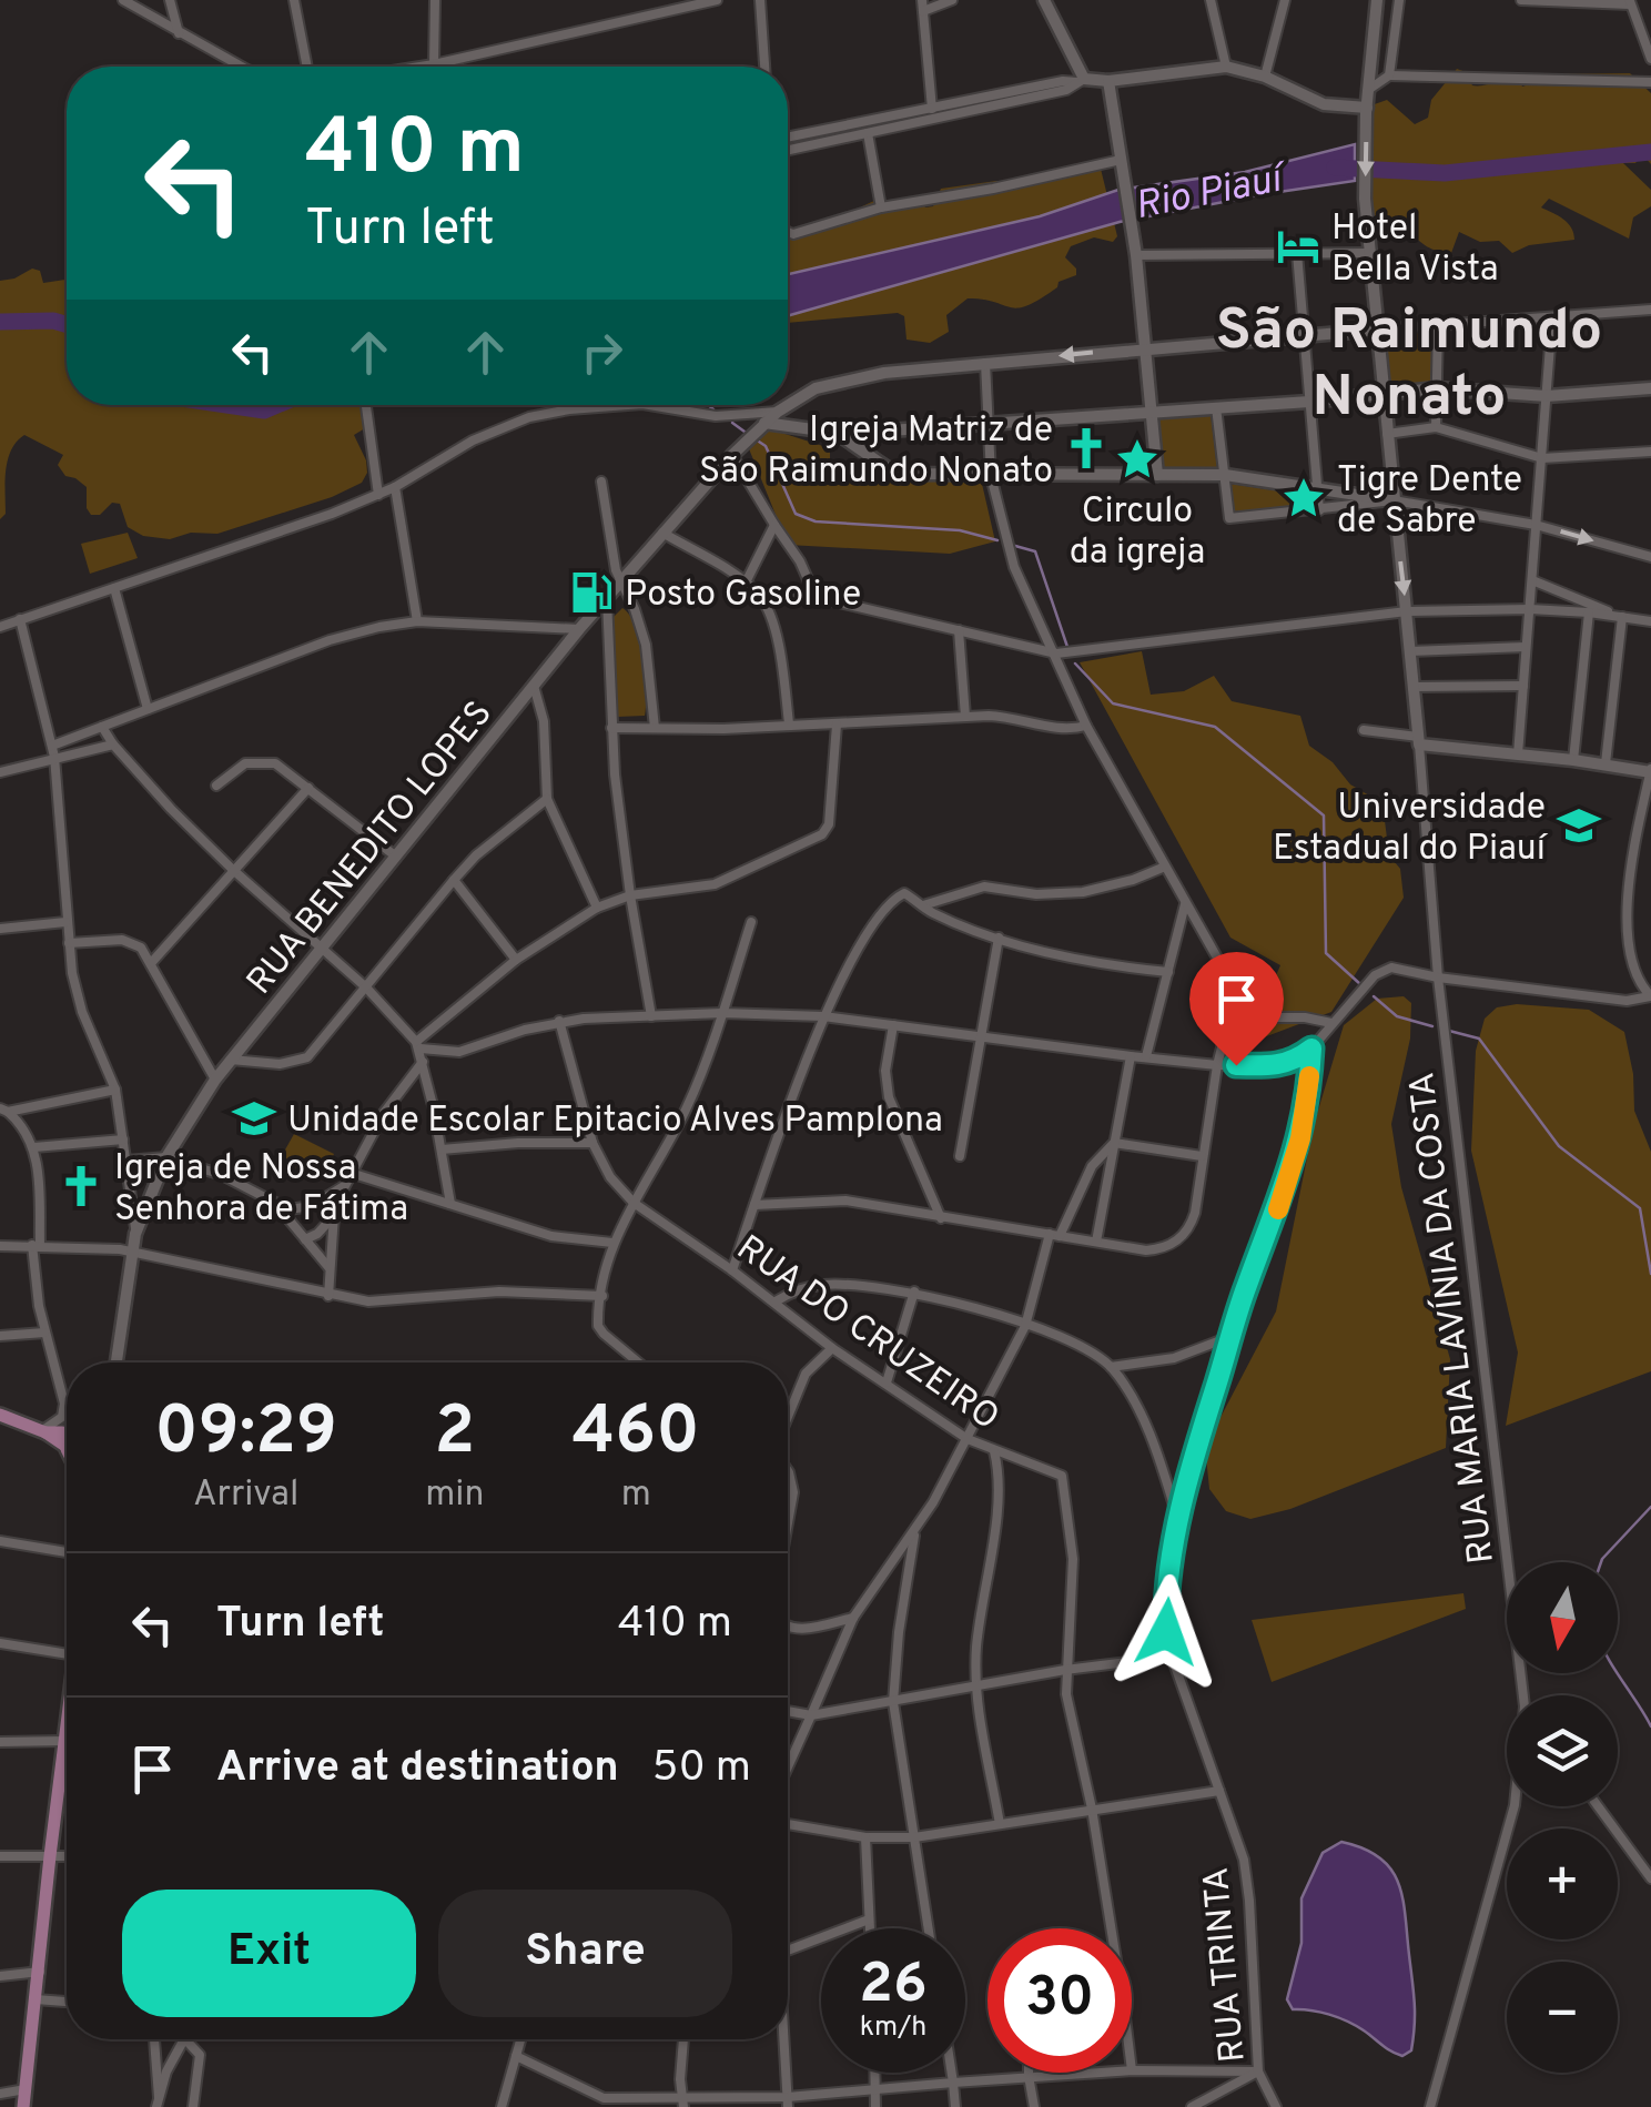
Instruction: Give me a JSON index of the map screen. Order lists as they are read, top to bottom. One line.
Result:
{"streets":{"main road":["RUA BENEDITO LOPES"],"street":["RUA MARIA LAVÍNIA DA COSTA","RUA DO CRUZEIRO","RUA TRINTA"]},"districts":["São Raimundo Nonato"],"water":["Rio Piauí"],"places":{"hotel":["Hotel Bella Vista"],"church":["Igreja Matriz de São Raimundo Nonato","Igreja de Nossa Senhora de Fátima"],"place":["Circulo da igreja","Tigre Dente de Sabre"],"fuel station":["Posto Gasoline"],"school or university":["Universidade Estadual do Piauí","Unidade Escolar Epitacio Alves Pamplona"]},"north":"bottom","page":{"turn":["410 m","Turn left"],"eta":["09:29","Arrival","2","min","460","m"],"list":[{"name":"Turn left","value":"410 m"},{"name":"Arrive at destination","value":"50 m"}],"map_buttons":["+","−"],"buttons":["Exit","Share"],"speed":"26 km/h","limit":"30"}}
